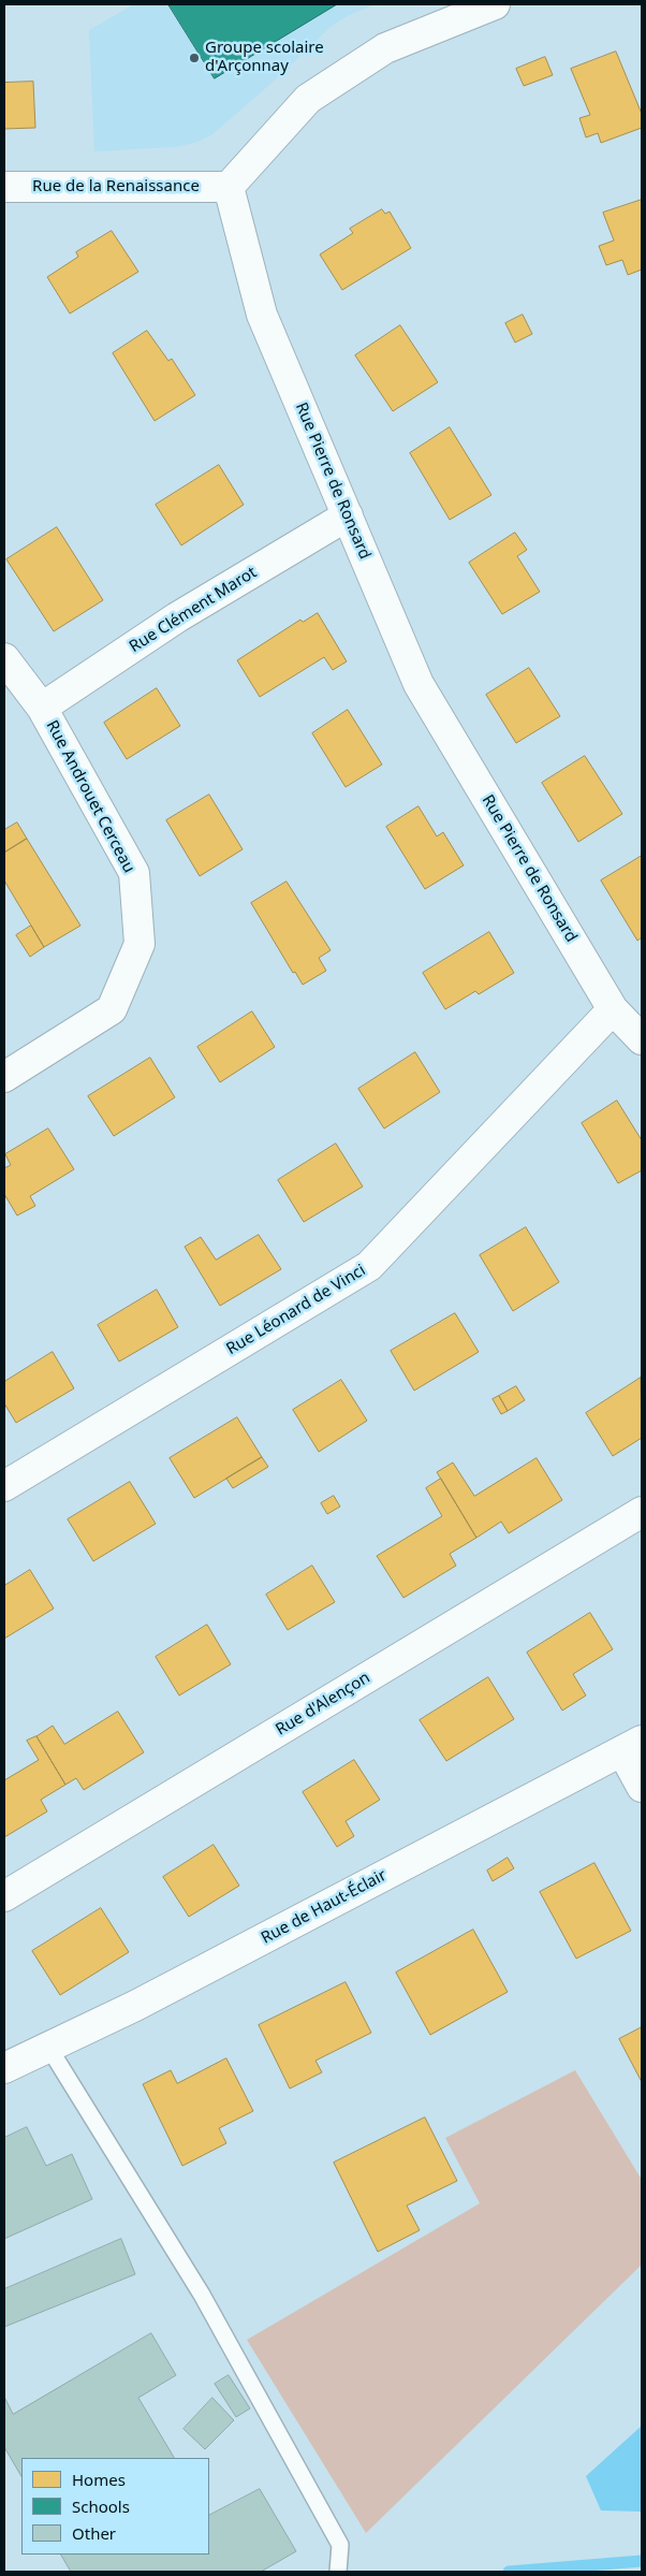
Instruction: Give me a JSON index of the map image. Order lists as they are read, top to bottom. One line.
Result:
{"streets":{"street":["Rue de la Renaissance","Rue Pierre de Ronsard","Rue Clément Marot","Rue Androuet Cerceau","Rue Léonard de Vinci","Rue d'Alençon","Rue de Haut-Éclair"]},"crossings":[["Rue de la Renaissance","Rue Pierre de Ronsard"],["Rue Pierre de Ronsard","Rue Clément Marot"],["Rue Pierre de Ronsard","Rue Léonard de Vinci"],["Rue Clément Marot","Rue Androuet Cerceau"]],"places":["Groupe scolaire d'Arçonnay"],"legend":["Homes","Schools","Other"]}
